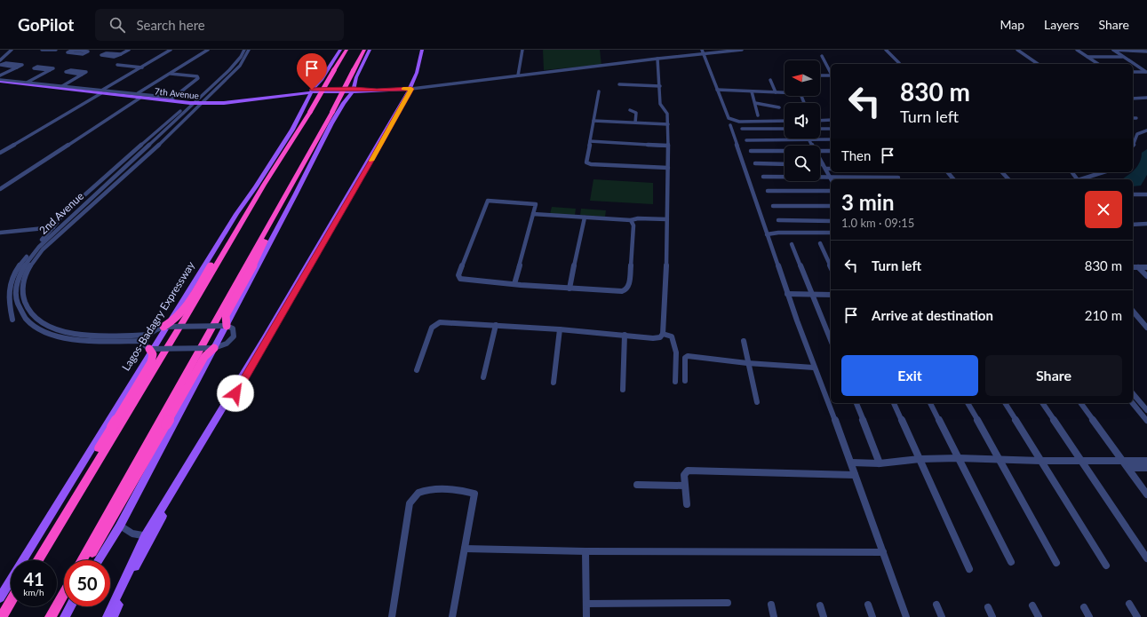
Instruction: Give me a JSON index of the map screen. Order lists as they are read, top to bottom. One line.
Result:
{"streets":{"main road":["7th Avenue","Lagos-Badagry Expressway"],"street":["2nd Avenue"]},"crossings":[["7th Avenue","2nd Avenue"],["7th Avenue","Lagos-Badagry Expressway"]],"north":"left","page":{"header":"GoPilot","search":"Search here","nav":["Map","Layers","Share"],"turn":["830 m","Turn left"],"then":"Then","heading":["3 min","1.0 km · 09:15"],"list":[{"name":"Turn left","value":"830 m"},{"name":"Arrive at destination","value":"210 m"}],"buttons":["Exit","Share"],"speed":"41 km/h","limit":"50"}}
